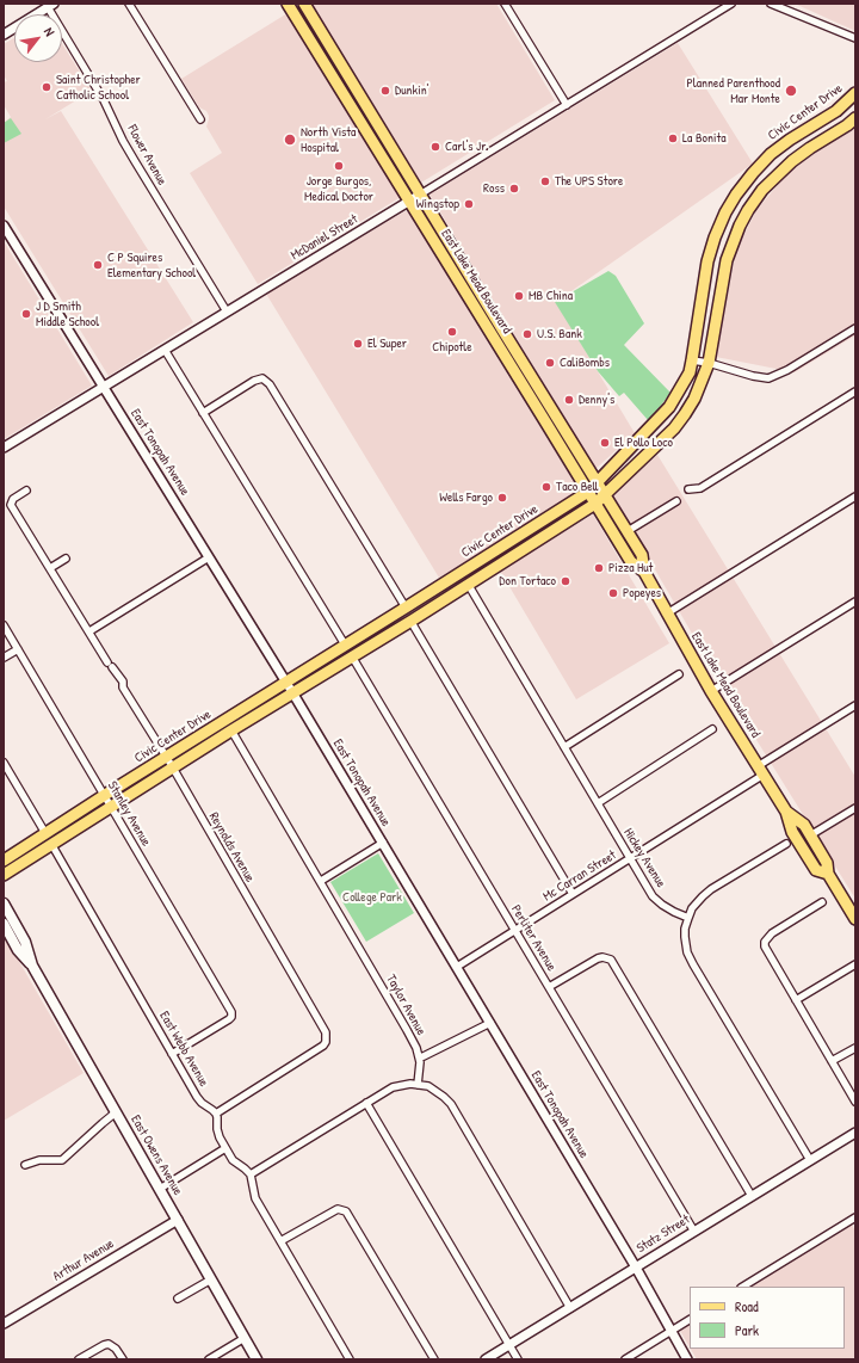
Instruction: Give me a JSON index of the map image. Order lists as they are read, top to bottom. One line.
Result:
{"streets":{"main road":["Civic Center Drive","East Lake Mead Boulevard","East Owens Avenue"],"street":["Flower Avenue","McDaniel Street","East Tonopah Avenue","Stanley Avenue","Reynolds Avenue","Hickey Avenue","Mc Carran Street","Perliter Avenue","Taylor Avenue","East Webb Avenue","Statz Street","Arthur Avenue"]},"crossings":[["Civic Center Drive","East Lake Mead Boulevard"],["Civic Center Drive","East Tonopah Avenue"],["Civic Center Drive","Stanley Avenue"],["Civic Center Drive","Reynolds Avenue"],["Civic Center Drive","Hickey Avenue"],["Civic Center Drive","Perliter Avenue"],["Civic Center Drive","Taylor Avenue"],["Civic Center Drive","East Webb Avenue"],["Flower Avenue","McDaniel Street"],["McDaniel Street","East Lake Mead Boulevard"],["McDaniel Street","East Tonopah Avenue"],["East Lake Mead Boulevard","Mc Carran Street"],["East Tonopah Avenue","Mc Carran Street"],["East Tonopah Avenue","Statz Street"],["Stanley Avenue","East Webb Avenue"],["Reynolds Avenue","East Webb Avenue"],["Hickey Avenue","Mc Carran Street"],["Mc Carran Street","Perliter Avenue"],["Perliter Avenue","Statz Street"],["East Owens Avenue","Arthur Avenue"]],"parks":["College Park"],"places":["Saint Christopher Catholic School","Dunkin'","Planned Parenthood Mar Monte","La Bonita","North Vista Hospital","Carl's Jr.","Jorge Burgos, Medical Doctor","The UPS Store","Ross","Wingstop","C P Squires Elementary School","MB China","J D Smith Middle School","Chipotle","U.S. Bank","El Super","CaliBombs","Denny's","El Pollo Loco","Taco Bell","Wells Fargo","Pizza Hut","Don Tortaco","Popeyes"],"legend":["Road","Park"],"north":"top right"}
